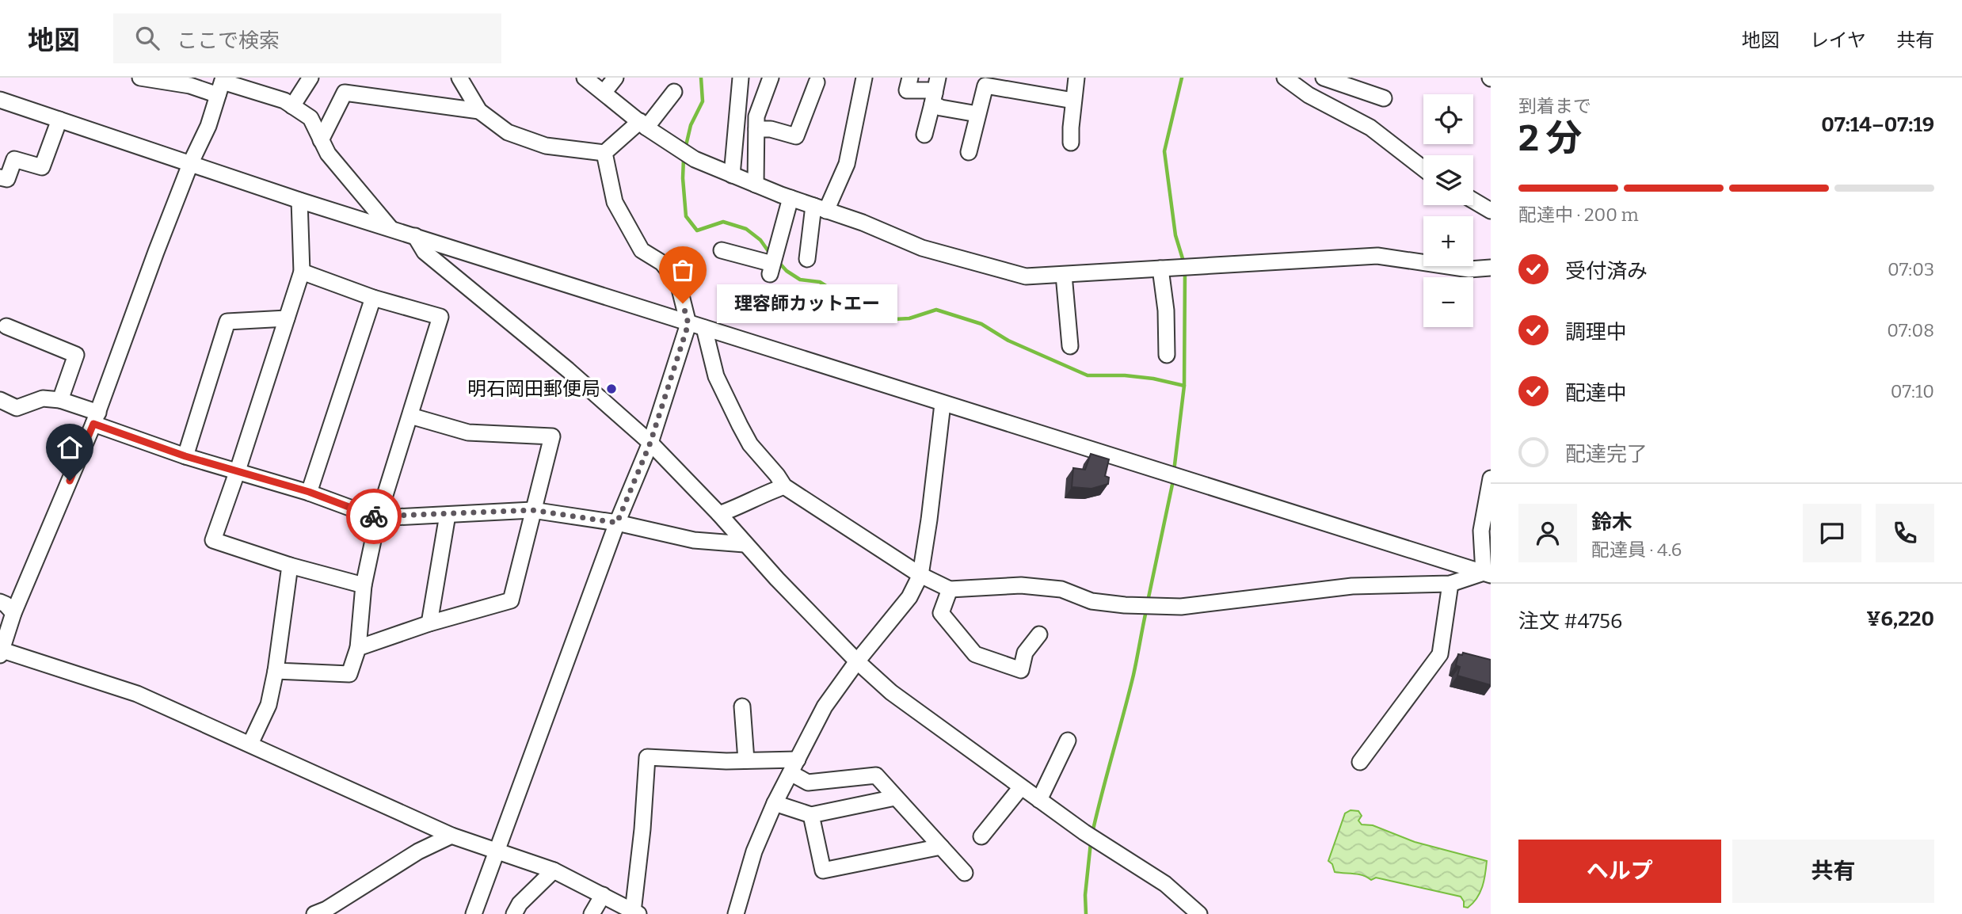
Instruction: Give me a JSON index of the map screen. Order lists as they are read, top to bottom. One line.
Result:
{"places":["理容師カットエー","明石岡田郵便局"],"page":{"header":"地図","search":"ここで検索","nav":["地図","レイヤ","共有"],"heading":["2 分","到着まで","07:14–07:19"],"panel":["鈴木","配達員 · 4.6","注文 #4756","¥6,220"],"map_buttons":["+","−"],"bar":"配達中 · 200 m","list":[["受付済み","07:03"],["調理中","07:08"],["配達中","07:10"],"配達完了"],"bubble":"理容師カットエー","buttons":["ヘルプ","共有"]}}
